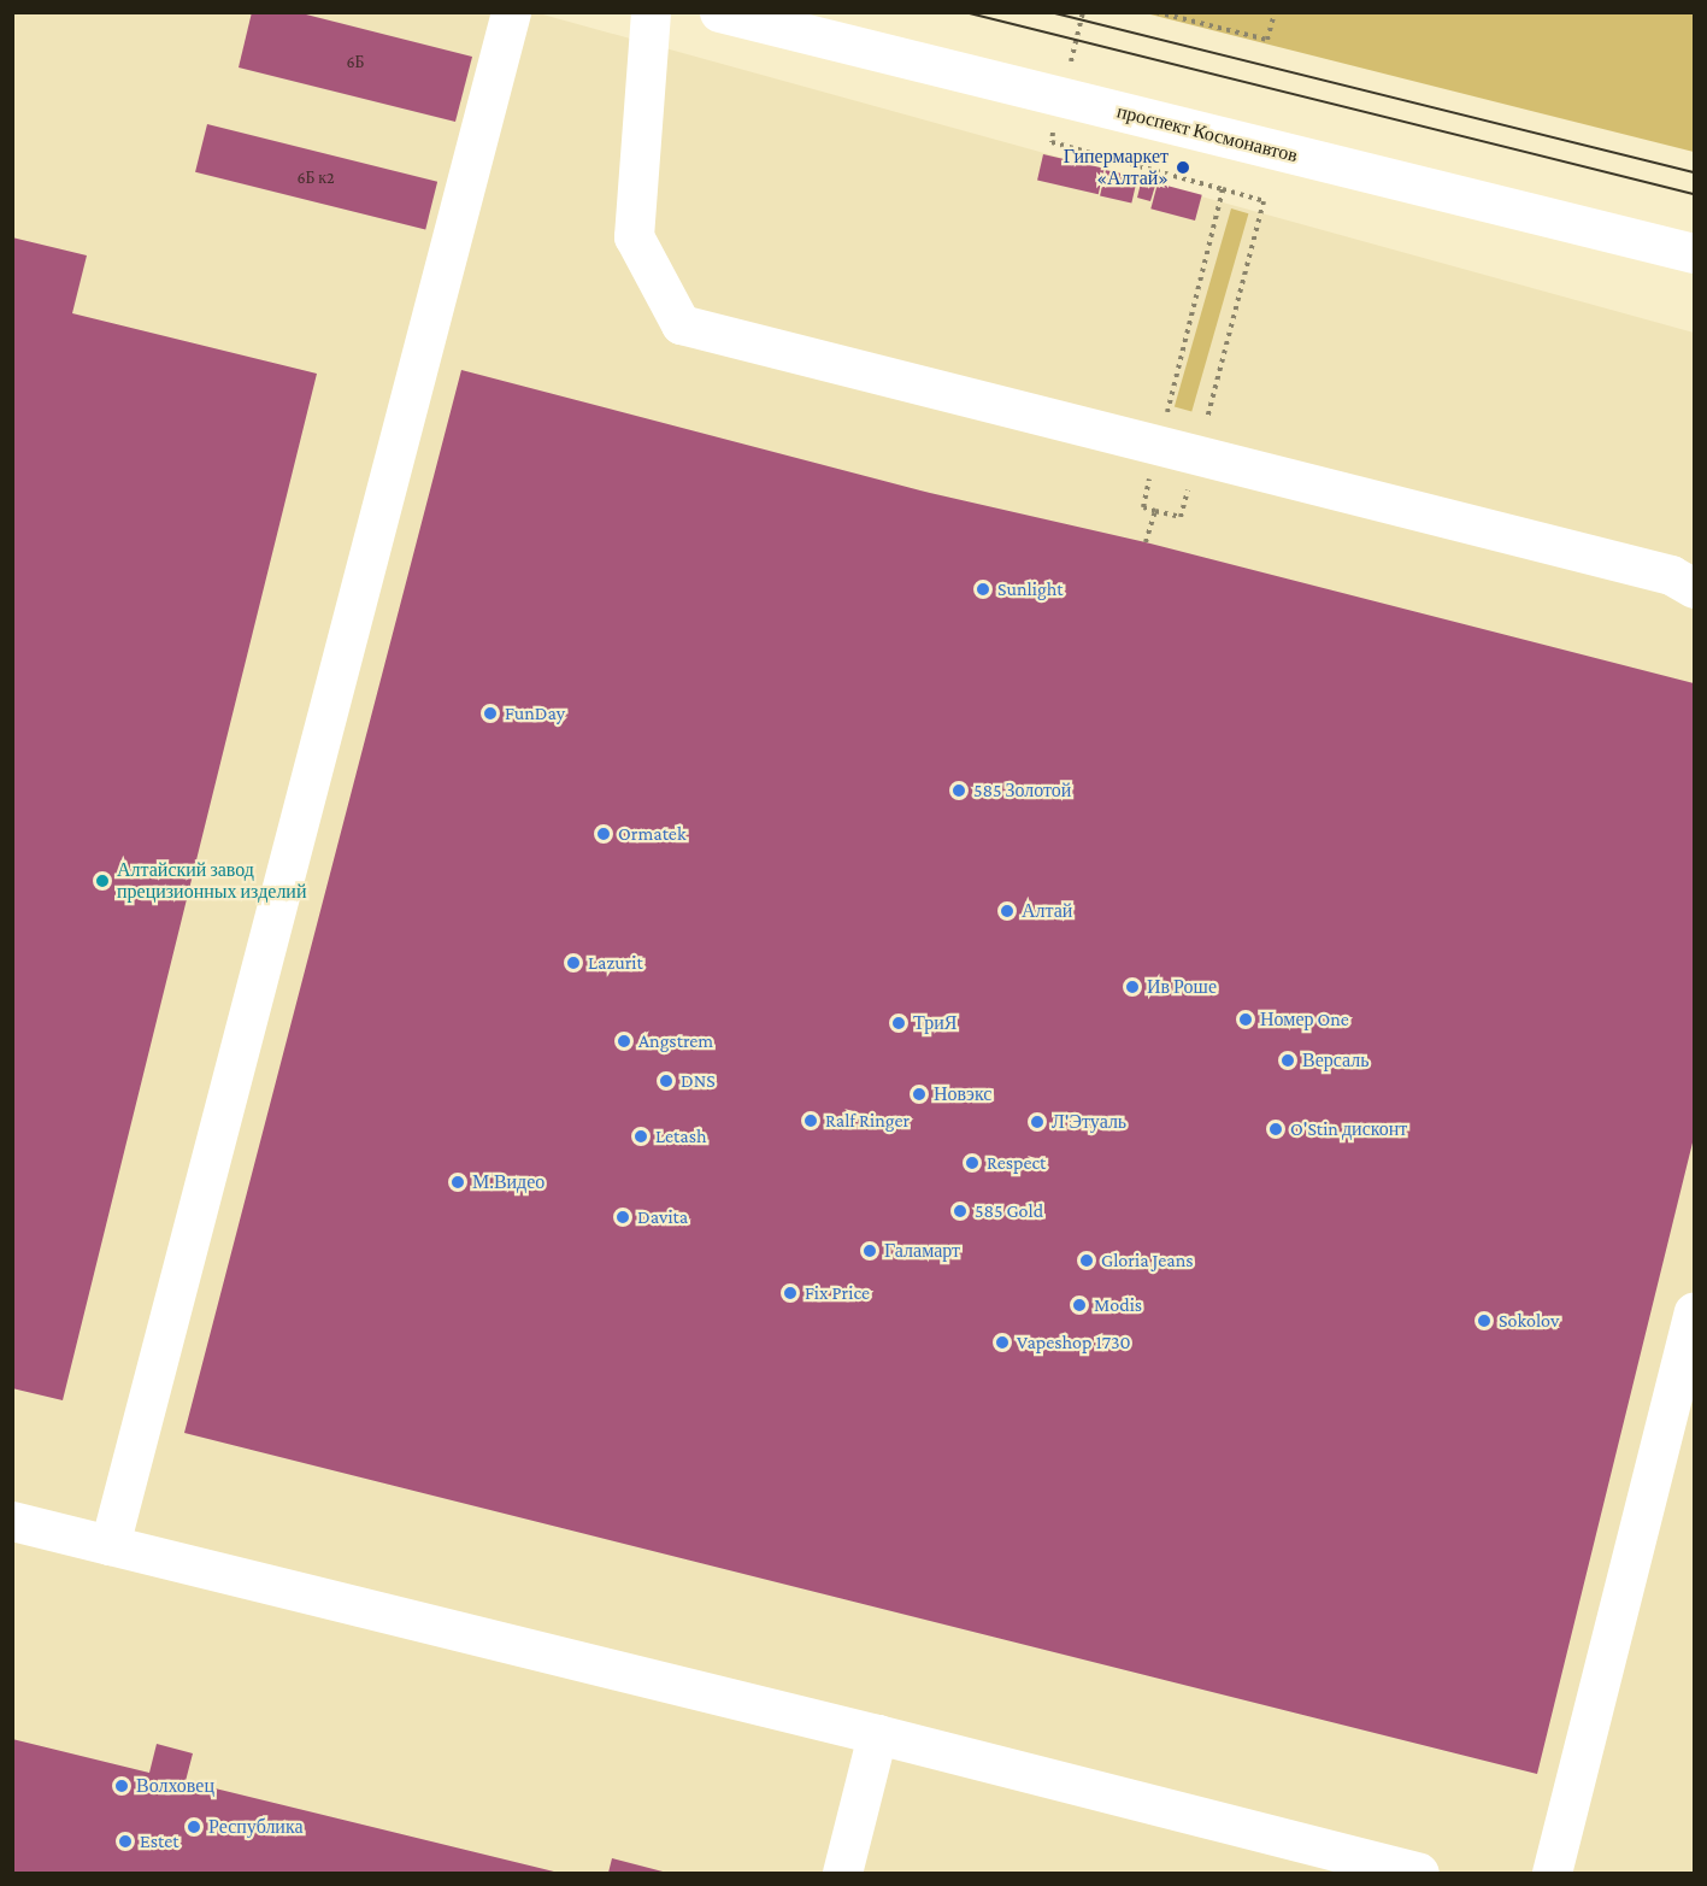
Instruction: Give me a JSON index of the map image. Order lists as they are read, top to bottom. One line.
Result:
{"streets":{"main road":["проспект Космонавтов"]},"places":["Гипермаркет «Алтай»","Sunlight","FunDay","585 Золотой","Ormatek","Алтайский завод прецизионных изделий","Алтай","Lazurit","Ив Роше","Номер One","ТриЯ","Angstrem","Версаль","DNS","Новэкс","Ralf Ringer","Л'Этуаль","O'Stin дисконт","Letash","Respect","М.Видео","585 Gold","Davita","Галамарт","Gloria Jeans","Fix Price","Modis","Sokolov","Vapeshop 1730","Волховец","Республика","Estet"],"house_numbers":["6Б","6Б к2"]}
